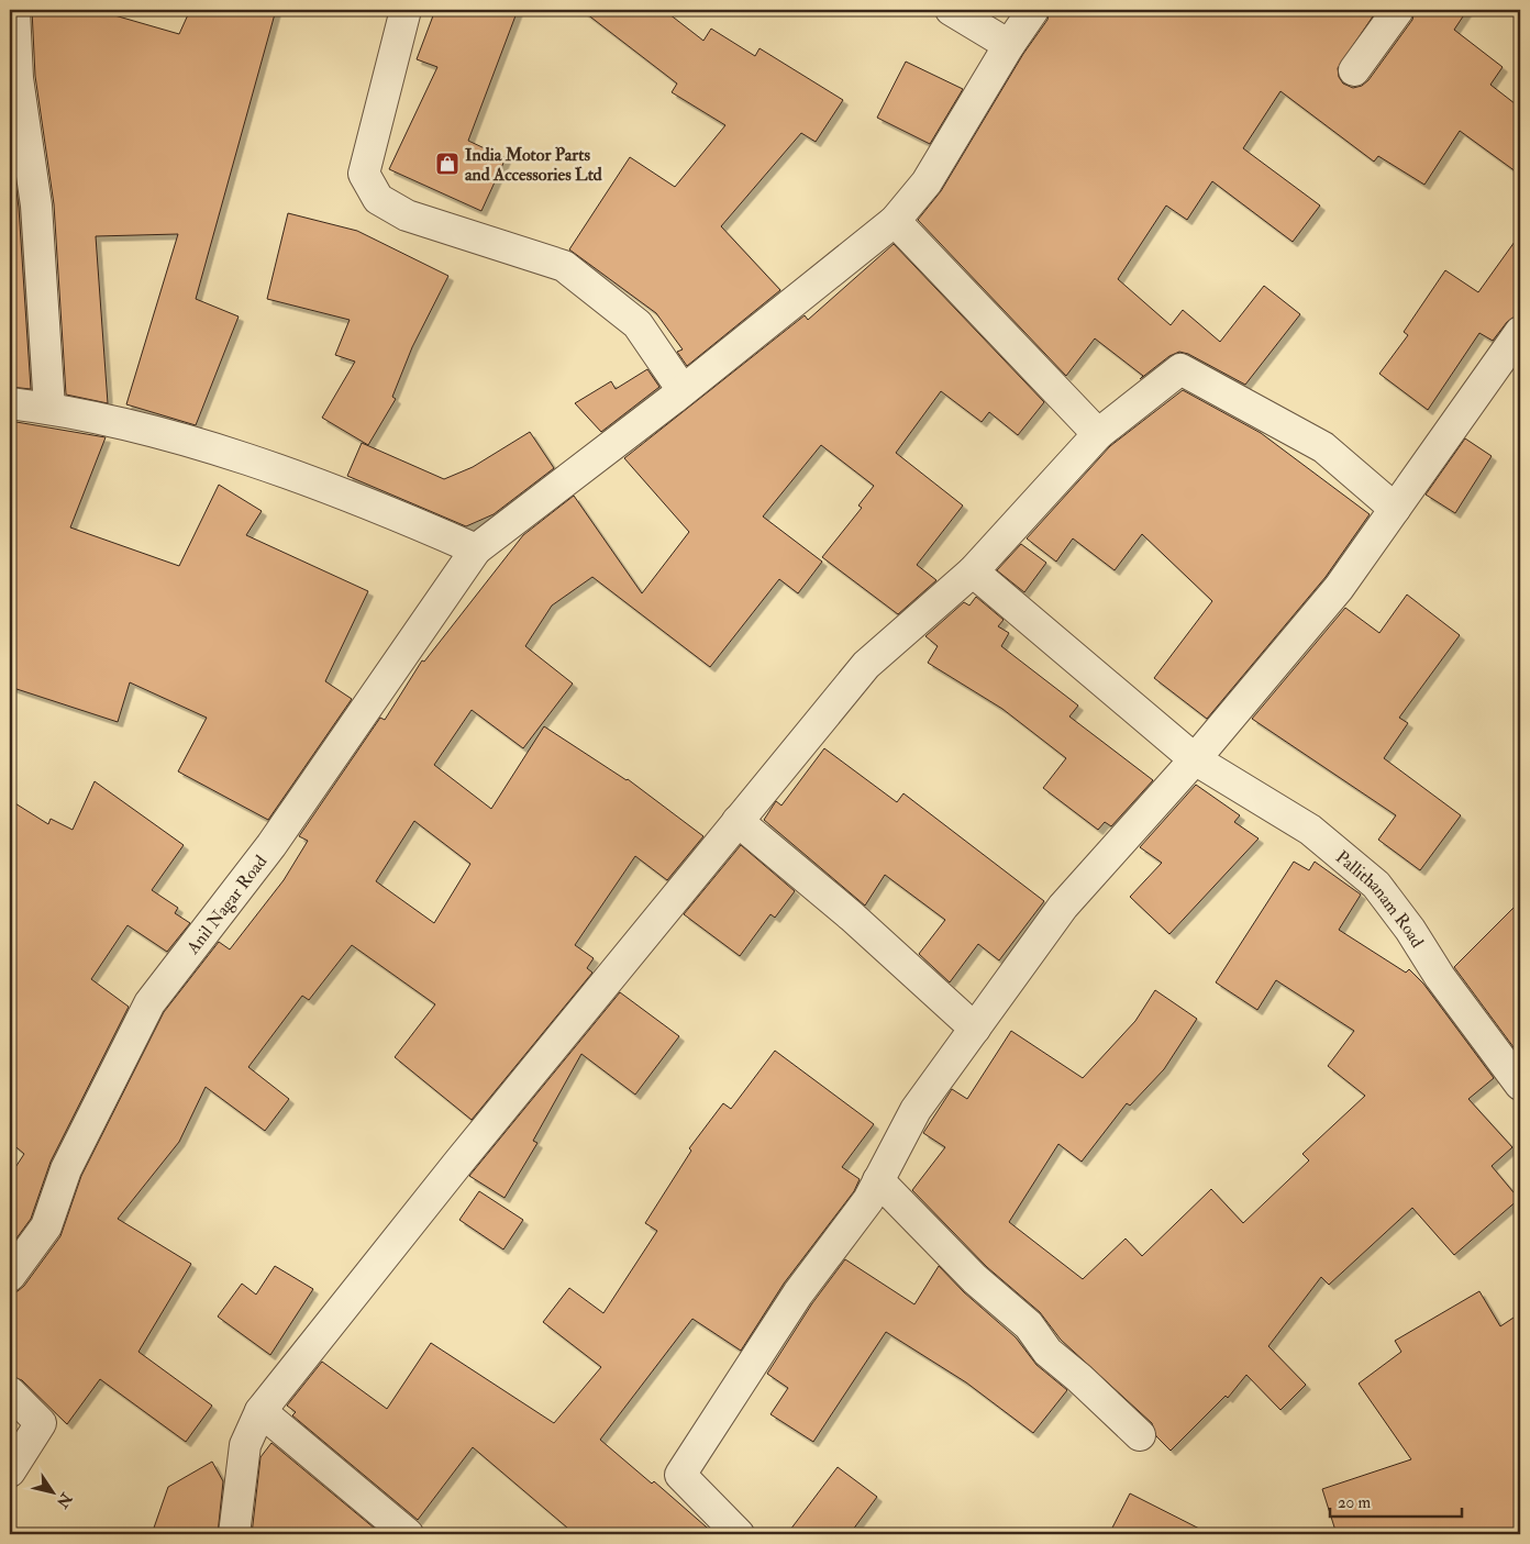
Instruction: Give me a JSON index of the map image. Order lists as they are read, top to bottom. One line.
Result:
{"streets":{"street":["Pallithanam Road","Anil Nagar Road"]},"places":{"shop":["India Motor Parts and Accessories Ltd"]},"scale_bar":"20 m","north":"bottom right"}
